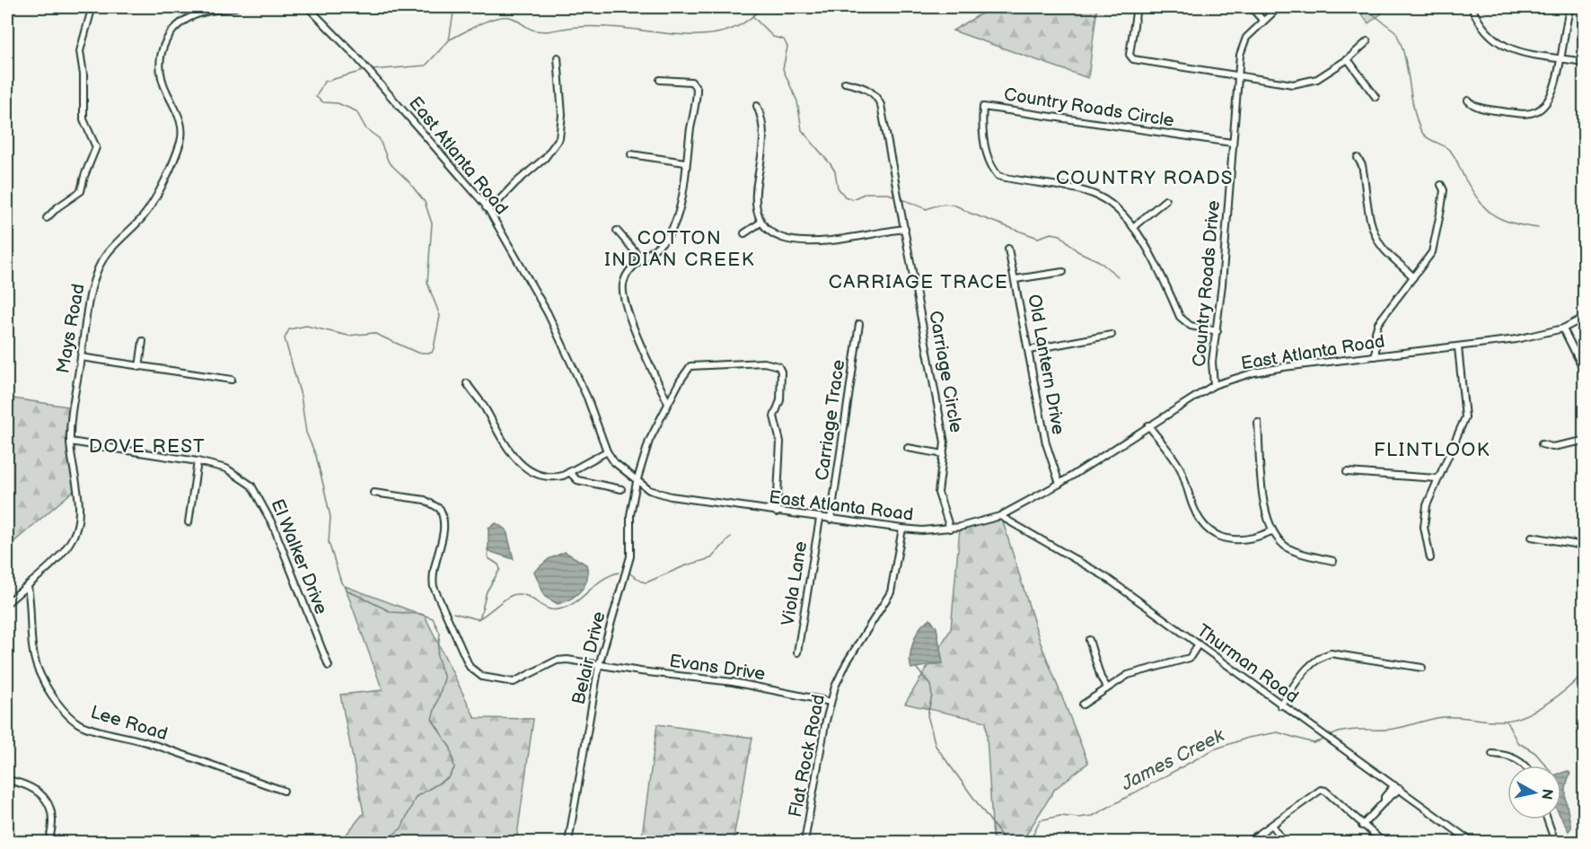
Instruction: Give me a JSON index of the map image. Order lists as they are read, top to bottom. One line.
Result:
{"streets":{"street":["Country Roads Circle","East Atlanta Road","Country Roads Drive","Mays Road","Old Lantern Drive","Carriage Circle","Carriage Trace","El Walker Drive","Viola Lane","Belair Drive","Thurman Road","Evans Drive","Lee Road","Flat Rock Road"]},"crossings":[["Country Roads Circle","Country Roads Drive"],["East Atlanta Road","Country Roads Drive"],["East Atlanta Road","Old Lantern Drive"],["East Atlanta Road","Carriage Circle"],["East Atlanta Road","Carriage Trace"],["East Atlanta Road","Viola Lane"],["East Atlanta Road","Belair Drive"],["East Atlanta Road","Thurman Road"],["East Atlanta Road","Flat Rock Road"],["Mays Road","El Walker Drive"],["Mays Road","Lee Road"],["Belair Drive","Evans Drive"],["Evans Drive","Flat Rock Road"]],"districts":["COUNTRY ROADS","COTTON INDIAN CREEK","CARRIAGE TRACE","DOVE REST","FLINTLOOK"],"water":["James Creek"],"north":"right"}
